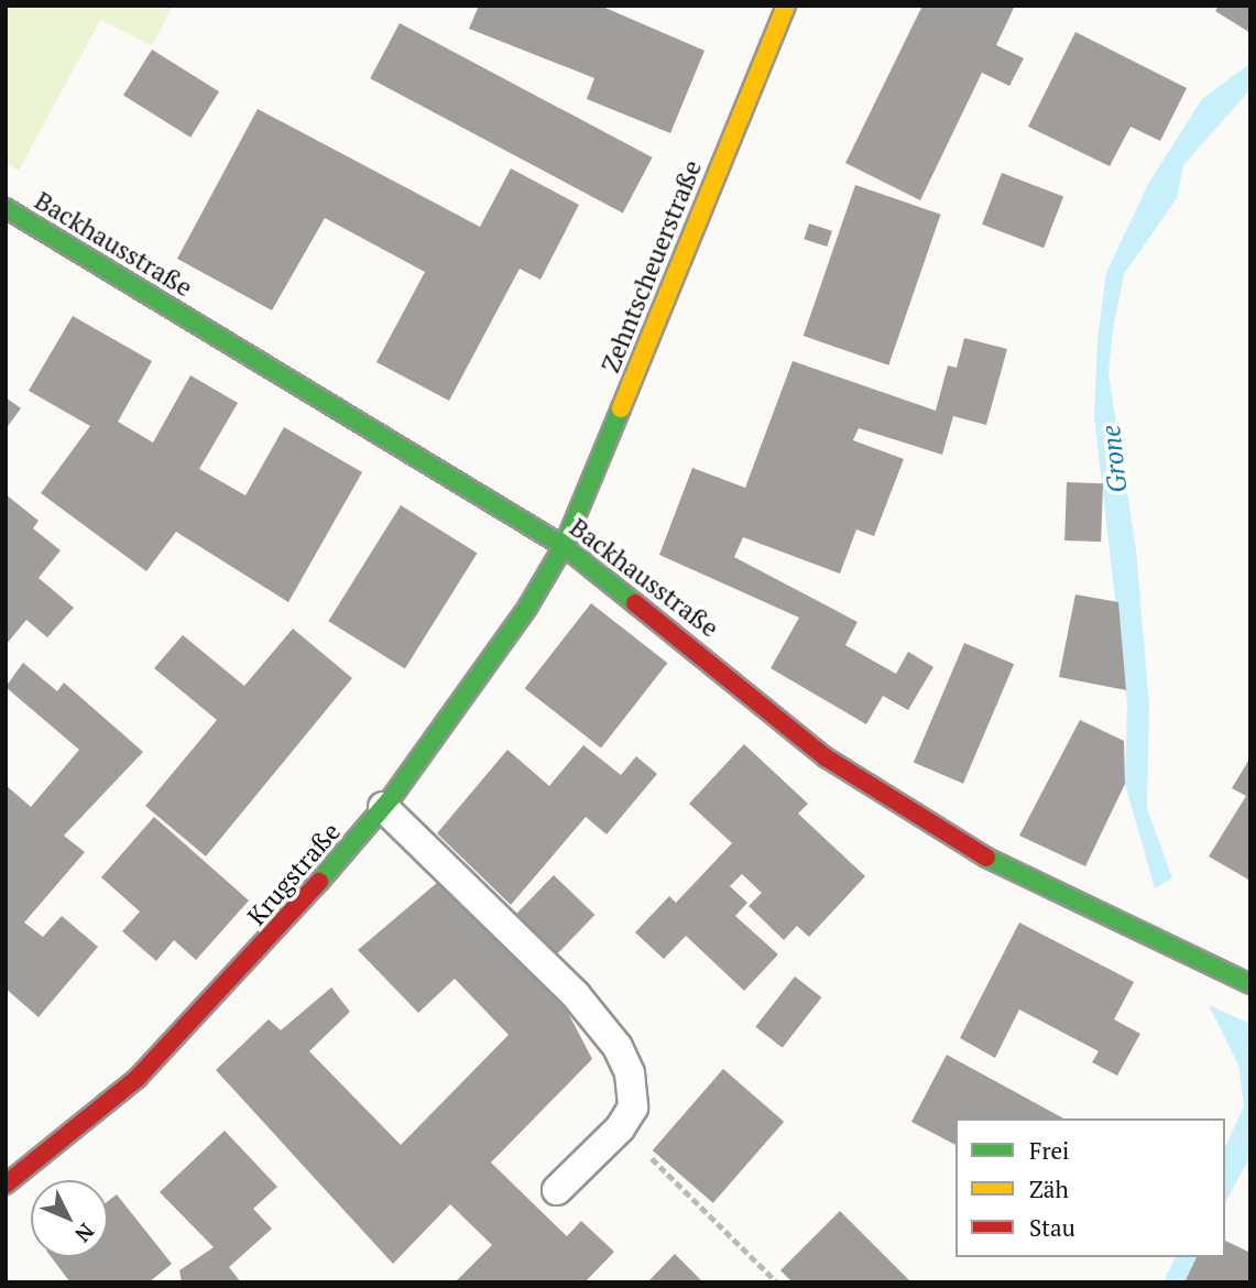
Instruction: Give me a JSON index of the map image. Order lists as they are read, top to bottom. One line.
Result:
{"streets":{"street":["Backhausstraße","Zehntscheuerstraße","Krugstraße"]},"crossings":[["Backhausstraße","Zehntscheuerstraße"],["Backhausstraße","Krugstraße"],["Zehntscheuerstraße","Krugstraße"]],"water":["Grone"],"legend":["Frei","Zäh","Stau"],"north":"bottom right"}
